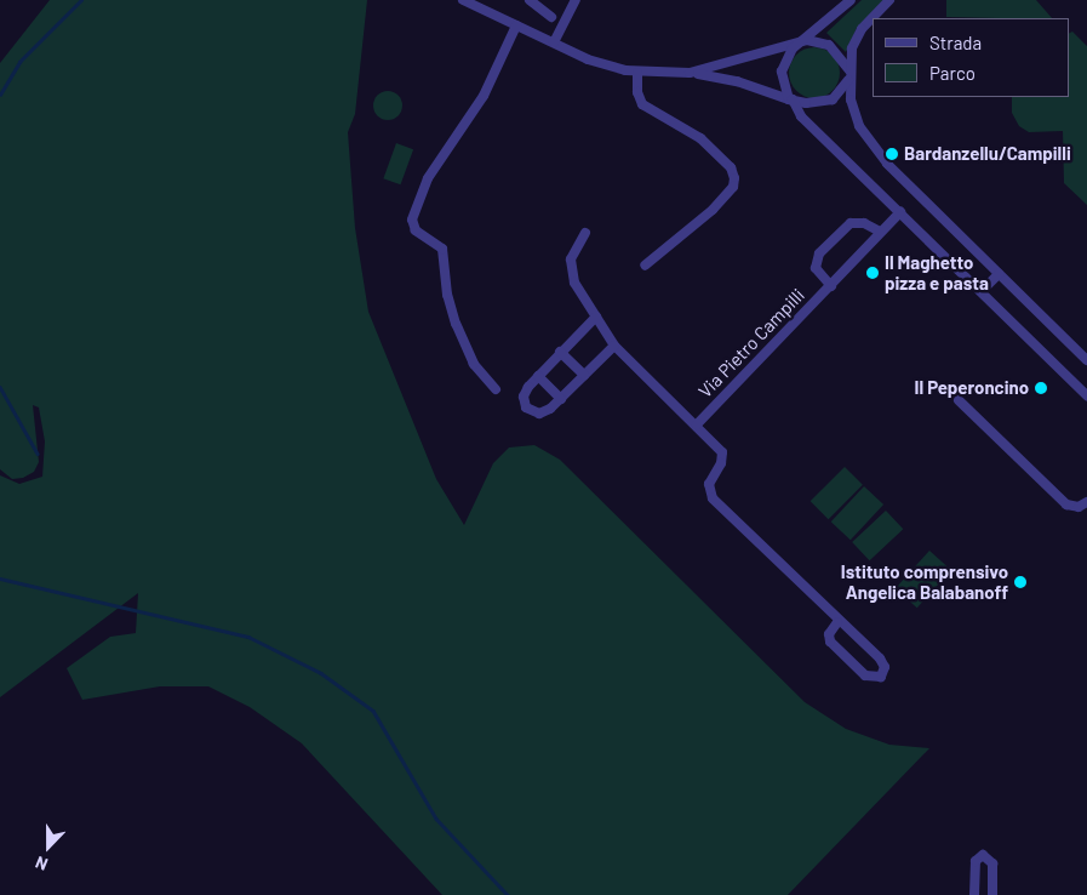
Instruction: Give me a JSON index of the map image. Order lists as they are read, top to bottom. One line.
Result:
{"streets":{"street":["Via Pietro Campilli"]},"places":["Bardanzellu/Campilli","Il Maghetto pizza e pasta","Il Peperoncino","Istituto comprensivo Angelica Balabanoff"],"legend":["Strada","Parco"],"north":"bottom"}
